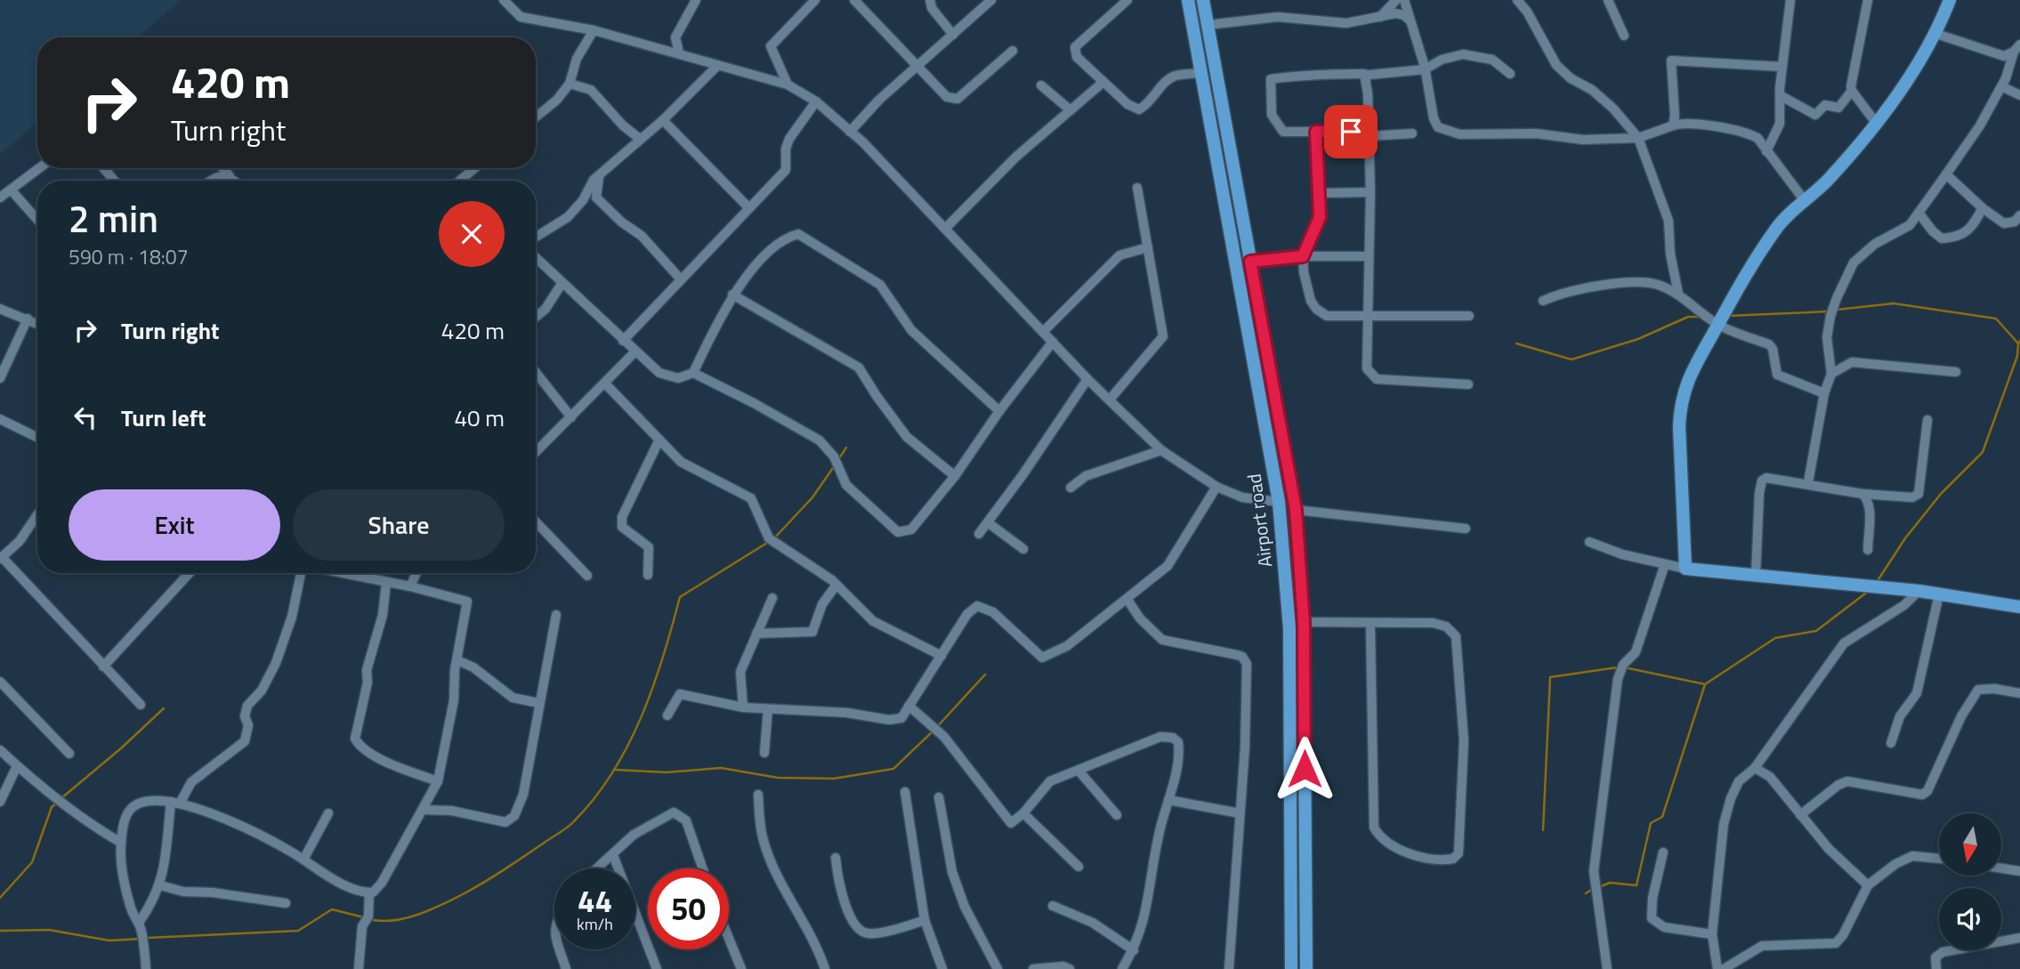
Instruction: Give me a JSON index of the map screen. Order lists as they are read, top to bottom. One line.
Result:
{"streets":{"main road":["Airport road"]},"north":"bottom","page":{"turn":["420 m","Turn right"],"heading":["2 min","590 m · 18:07"],"list":[{"name":"Turn right","value":"420 m"},{"name":"Turn left","value":"40 m"}],"buttons":["Exit","Share"],"speed":"44 km/h","limit":"50"}}
